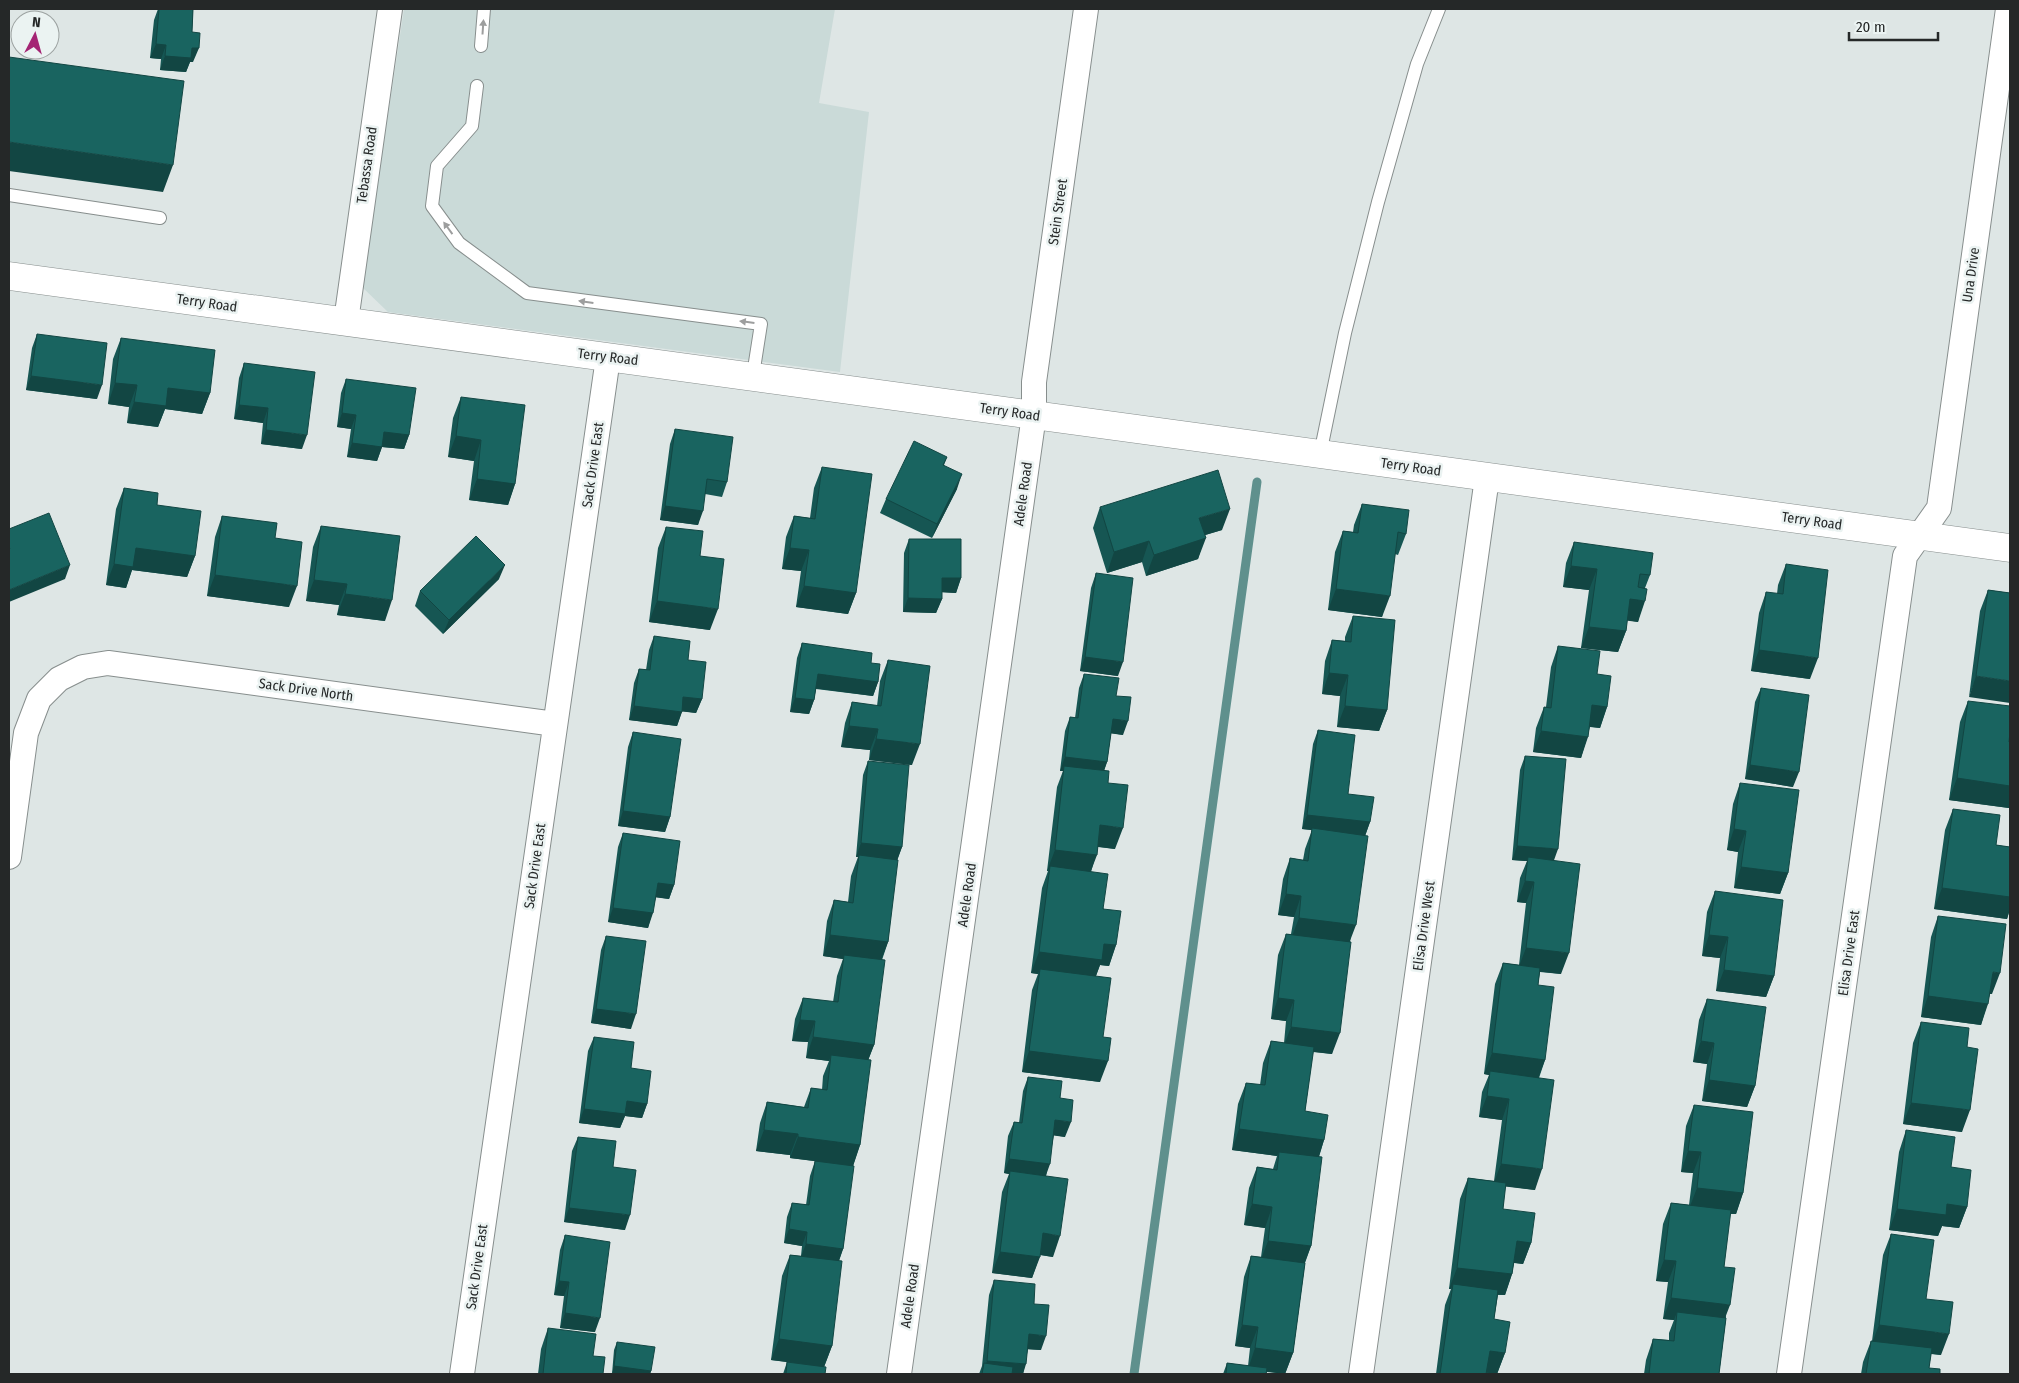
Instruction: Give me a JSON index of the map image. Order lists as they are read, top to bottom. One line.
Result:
{"streets":{"street":["Tebassa Road","Stein Street","Una Drive","Terry Road","Sack Drive East","Adele Road","Sack Drive North","Elisa Drive West","Elisa Drive East"]},"crossings":[["Tebassa Road","Terry Road"],["Stein Street","Terry Road"],["Stein Street","Adele Road"],["Una Drive","Terry Road"],["Una Drive","Elisa Drive East"],["Terry Road","Sack Drive East"],["Terry Road","Adele Road"],["Terry Road","Elisa Drive West"],["Terry Road","Elisa Drive East"],["Sack Drive East","Sack Drive North"]],"scale_bar":"20 m","north":"top"}
